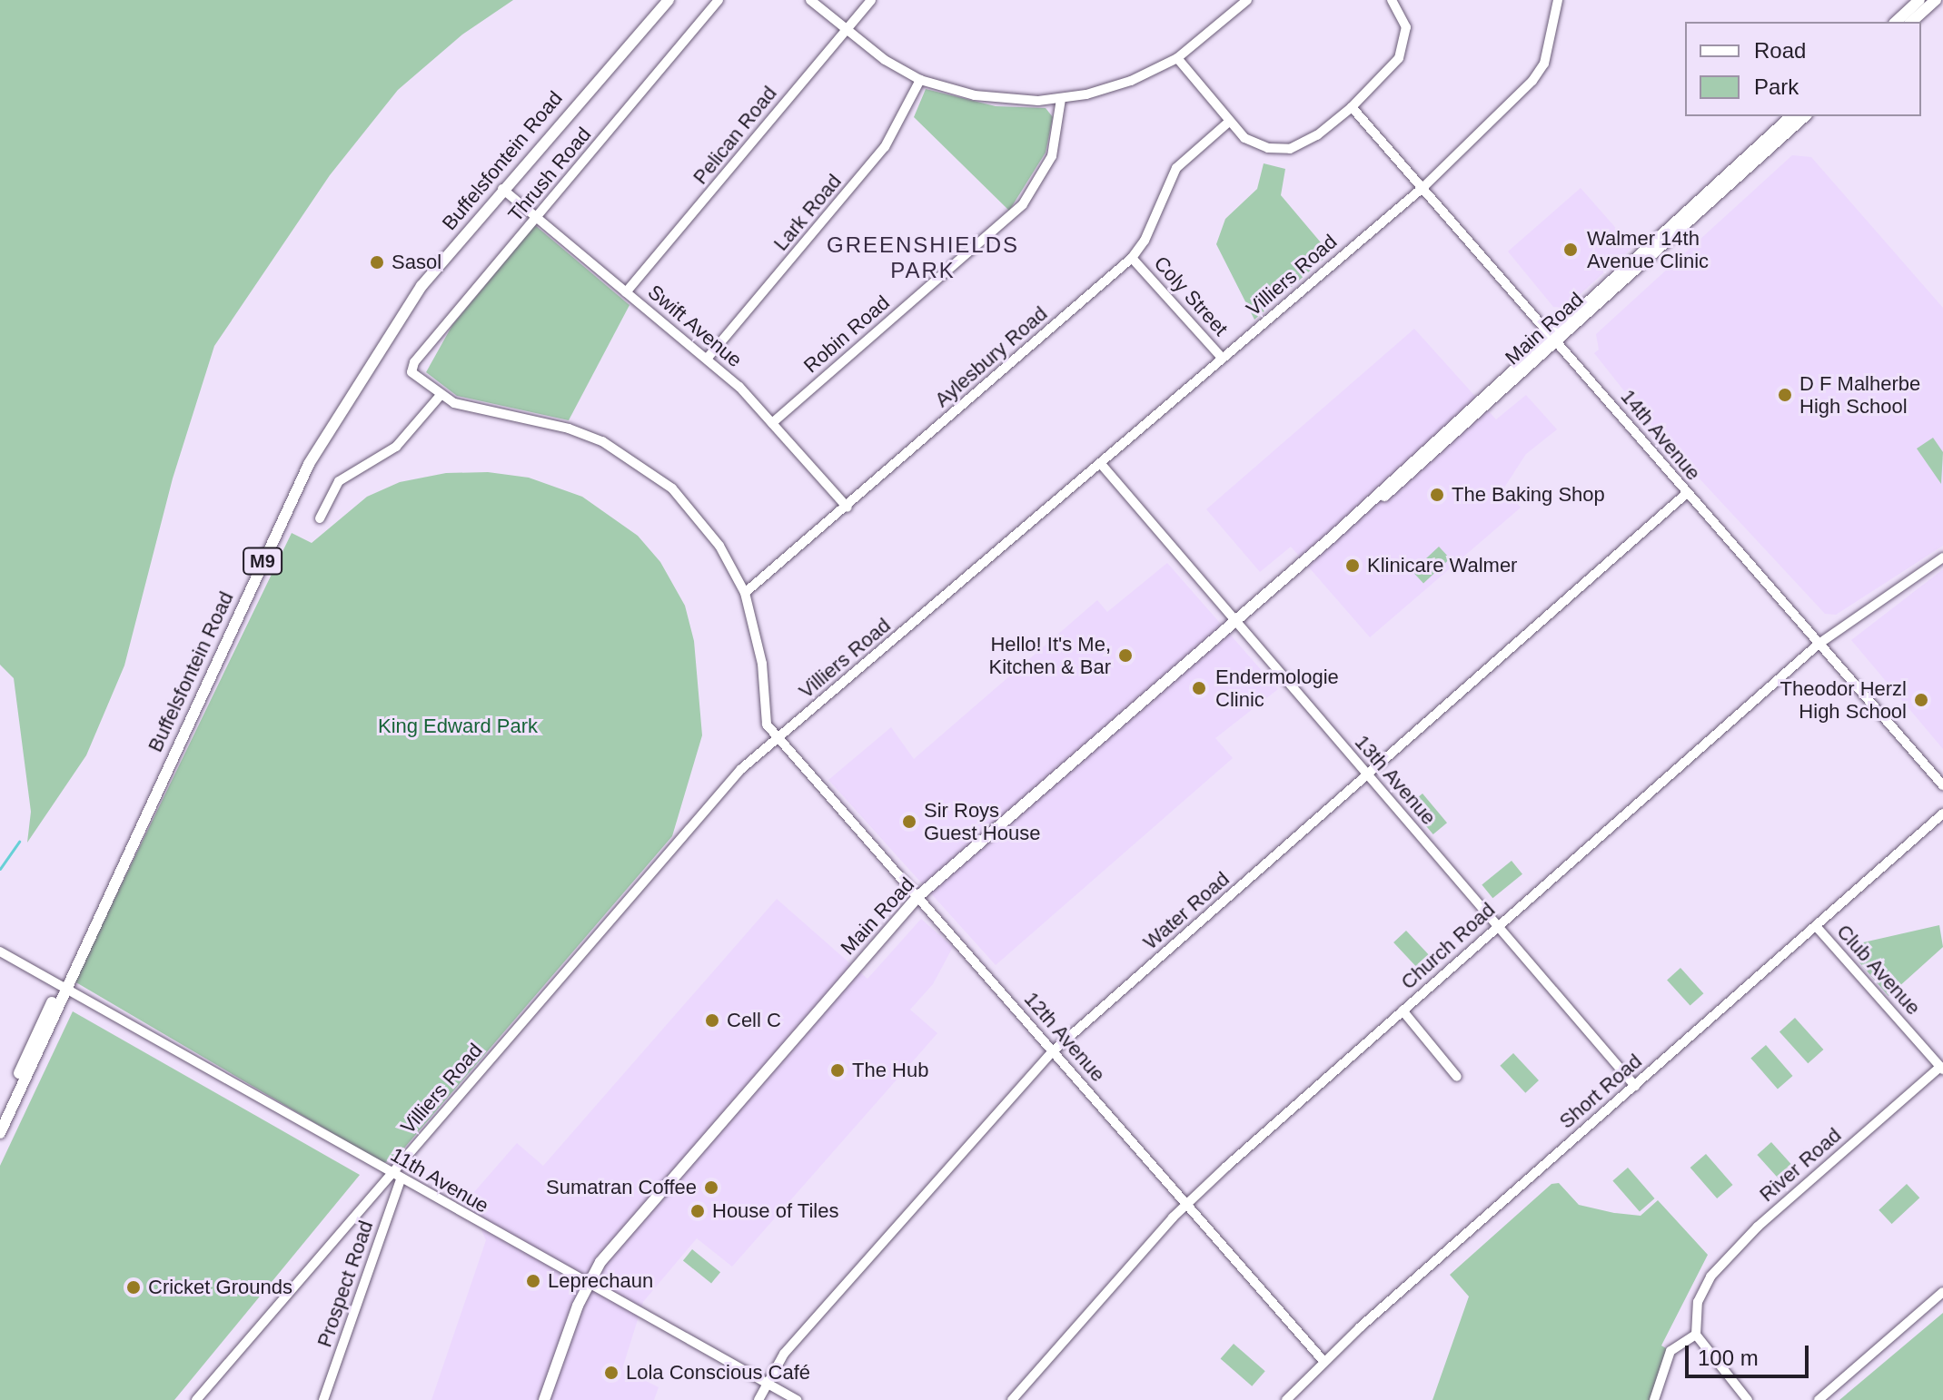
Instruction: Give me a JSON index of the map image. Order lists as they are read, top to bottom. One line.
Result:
{"streets":{"main road":["Buffelsfontein Road","Main Road","M9"],"street":["Pelican Road","Thrush Road","Lark Road","Villiers Road","Coly Street","Swift Avenue","Robin Road","Aylesbury Road","14th Avenue","13th Avenue","Water Road","Church Road","Club Avenue","12th Avenue","Short Road","River Road","11th Avenue","Prospect Road"]},"crossings":[["Pelican Road","Swift Avenue"],["Buffelsfontein Road","Swift Avenue"],["Buffelsfontein Road","11th Avenue"],["Thrush Road","Swift Avenue"],["Thrush Road","12th Avenue"],["Lark Road","Swift Avenue"],["Villiers Road","Coly Street"],["Villiers Road","14th Avenue"],["Villiers Road","13th Avenue"],["Villiers Road","12th Avenue"],["Villiers Road","11th Avenue"],["Villiers Road","Prospect Road"],["Coly Street","Aylesbury Road"],["Swift Avenue","Robin Road"],["Swift Avenue","Aylesbury Road"],["Main Road","14th Avenue"],["Main Road","13th Avenue"],["Main Road","12th Avenue"],["Main Road","11th Avenue"],["Aylesbury Road","12th Avenue"],["14th Avenue","Water Road"],["14th Avenue","Church Road"],["13th Avenue","Water Road"],["13th Avenue","Church Road"],["13th Avenue","Short Road"],["Water Road","12th Avenue"],["Water Road","11th Avenue"],["Church Road","12th Avenue"],["Club Avenue","Short Road"],["Club Avenue","River Road"],["12th Avenue","Short Road"],["11th Avenue","Prospect Road"]],"districts":["GREENSHIELDS PARK"],"parks":["King Edward Park"],"places":["Walmer 14th Avenue Clinic","Sasol","D F Malherbe High School","The Baking Shop","Klinicare Walmer","Hello! It's Me, Kitchen & Bar","Endermologie Clinic","Theodor Herzl High School","Sir Roys Guest House","Cell C","The Hub","Sumatran Coffee","House of Tiles","Leprechaun","Cricket Grounds","Lola Conscious Café"],"legend":["Road","Park"],"scale_bar":"100 m"}
